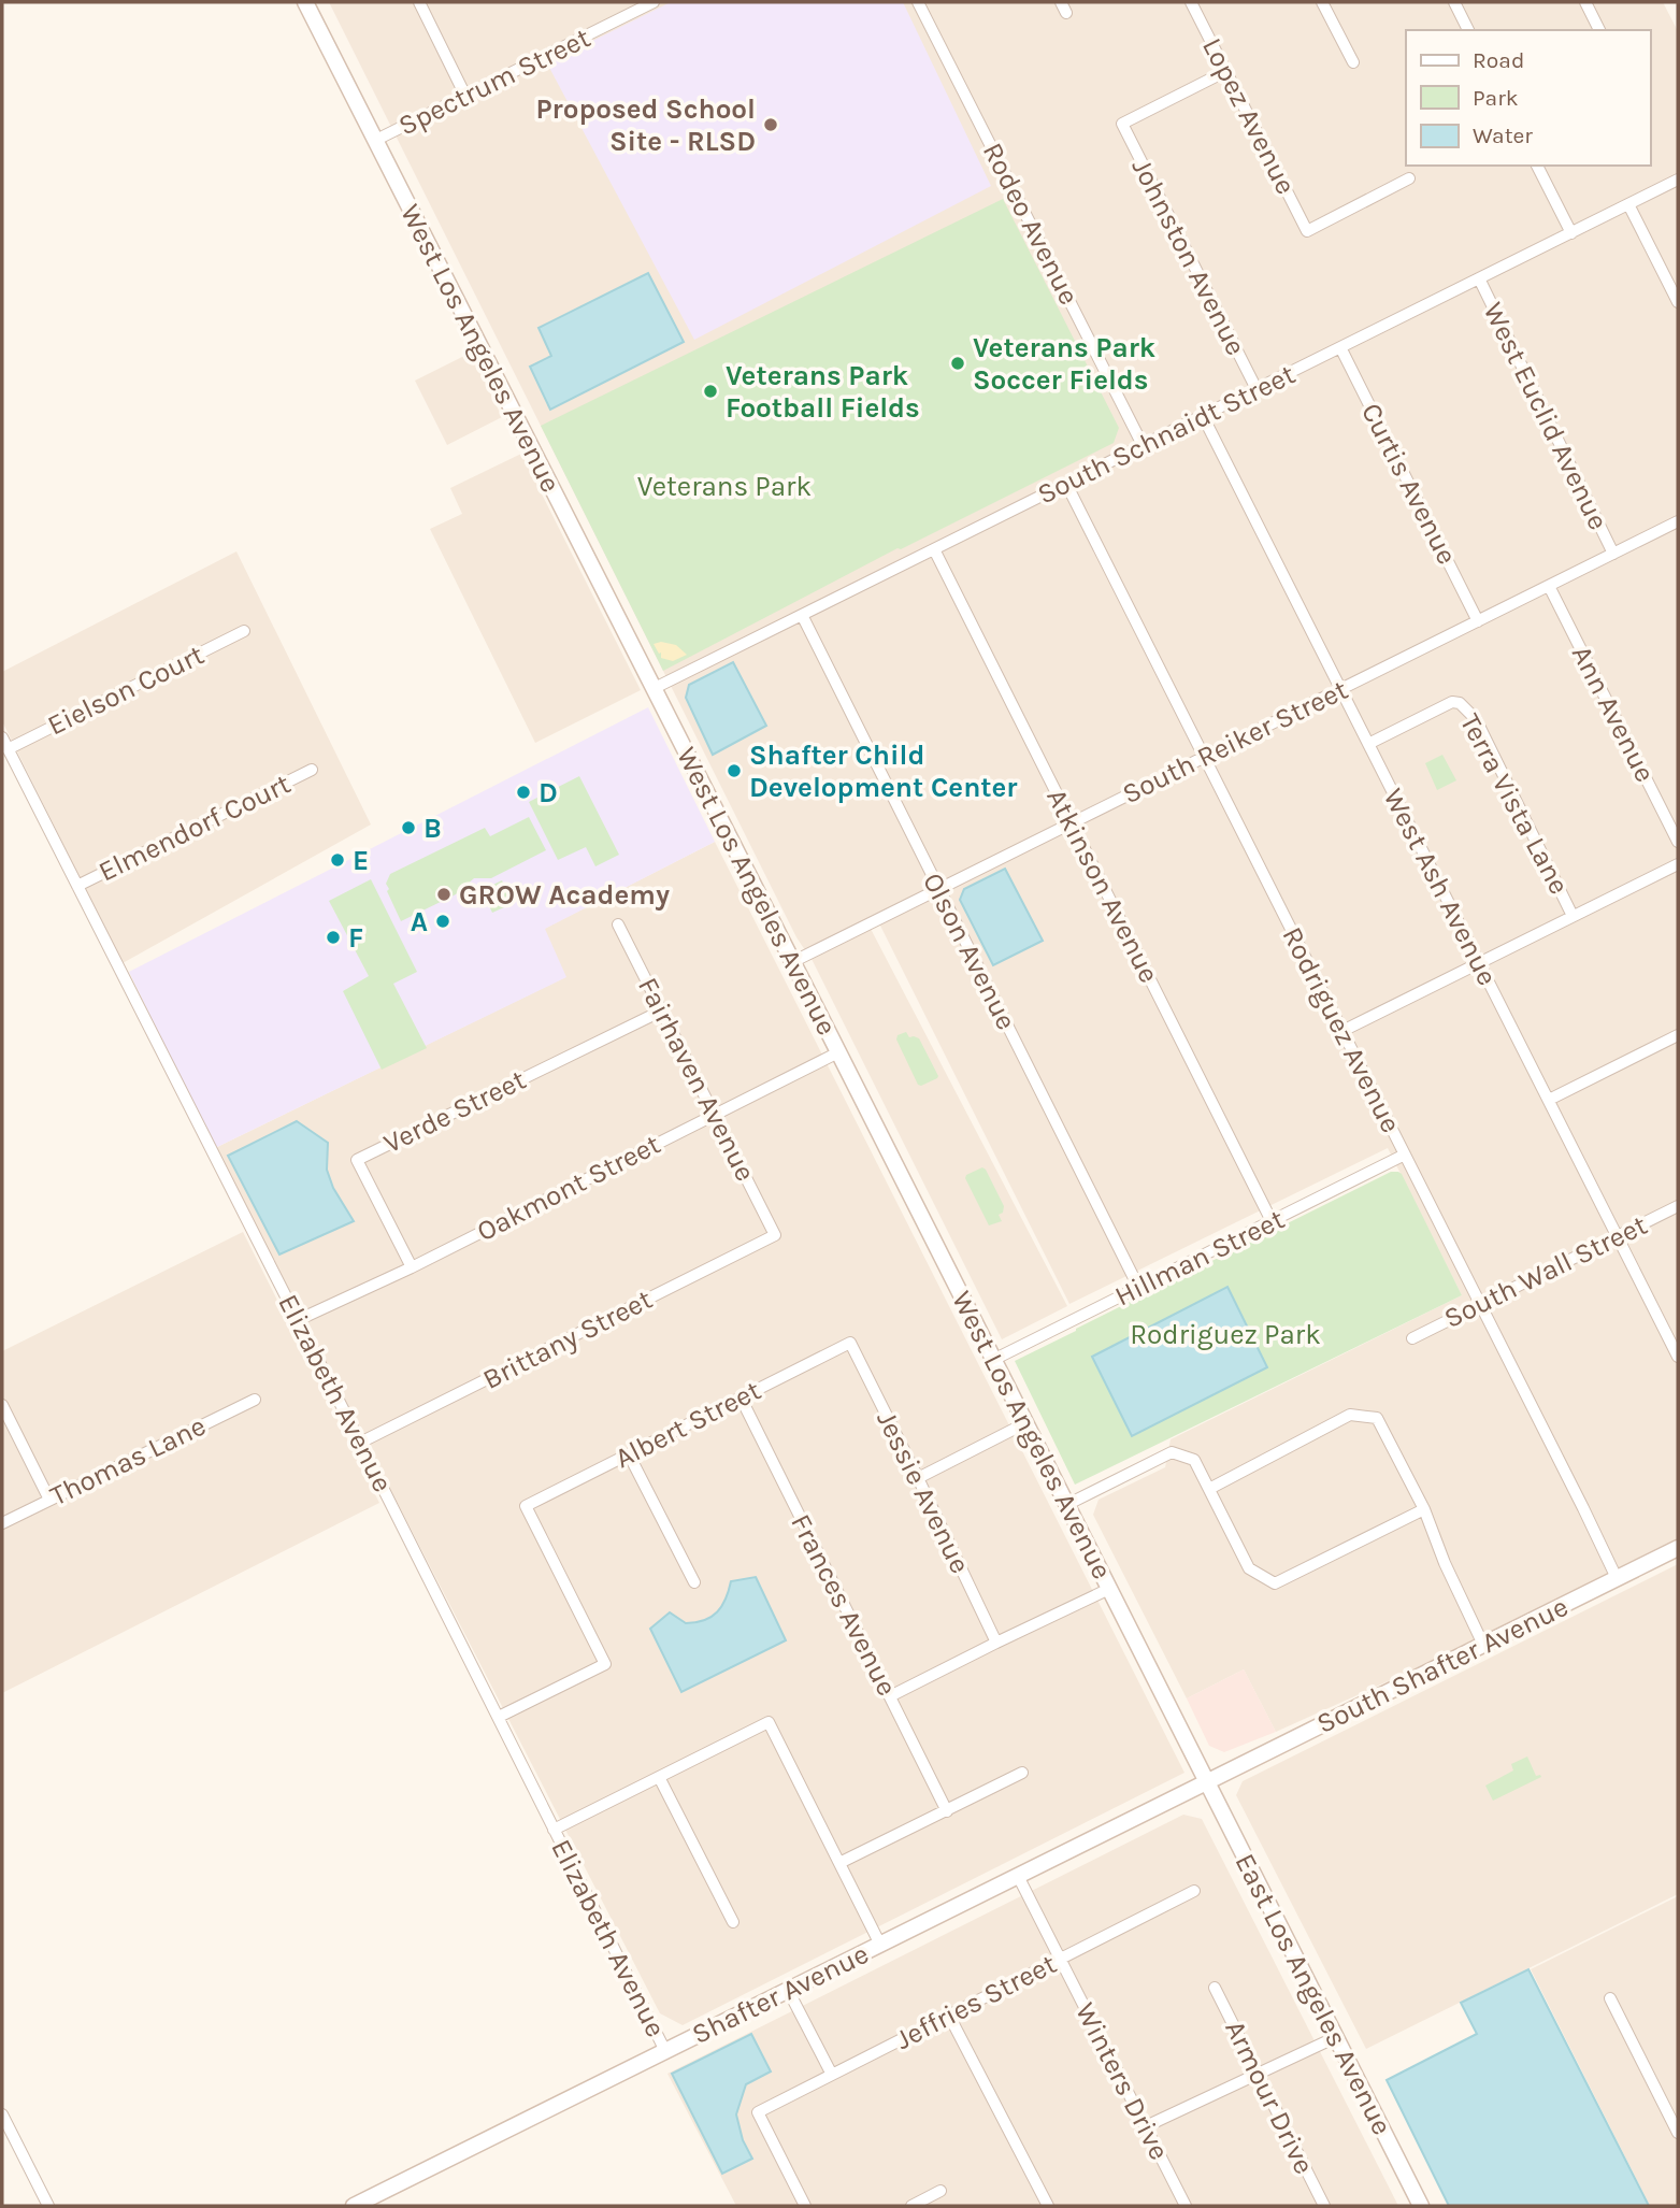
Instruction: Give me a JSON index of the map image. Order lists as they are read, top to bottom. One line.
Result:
{"streets":{"street":["Spectrum Street","Lopez Avenue","Rodeo Avenue","Johnston Avenue","West Los Angeles Avenue","West Euclid Avenue","South Schnaidt Street","Curtis Avenue","Eielson Court","Ann Avenue","South Reiker Street","Terra Vista Lane","Elmendorf Court","Atkinson Avenue","West Ash Avenue","Olson Avenue","Rodriguez Avenue","Fairhaven Avenue","Verde Street","Oakmont Street","Hillman Street","South Wall Street","Brittany Street","Elizabeth Avenue","Albert Street","Thomas Lane","Jessie Avenue","Frances Avenue","South Shafter Avenue","Shafter Avenue","East Los Angeles Avenue","Jeffries Street","Winters Drive","Armour Drive"]},"crossings":[["Spectrum Street","West Los Angeles Avenue"],["Lopez Avenue","Johnston Avenue"],["Rodeo Avenue","South Schnaidt Street"],["Johnston Avenue","South Schnaidt Street"],["West Los Angeles Avenue","South Schnaidt Street"],["West Los Angeles Avenue","South Reiker Street"],["West Los Angeles Avenue","Oakmont Street"],["West Los Angeles Avenue","Hillman Street"],["West Los Angeles Avenue","South Shafter Avenue"],["West Los Angeles Avenue","Shafter Avenue"],["West Los Angeles Avenue","East Los Angeles Avenue"],["West Euclid Avenue","South Schnaidt Street"],["West Euclid Avenue","South Reiker Street"],["South Schnaidt Street","Curtis Avenue"],["South Schnaidt Street","Atkinson Avenue"],["South Schnaidt Street","West Ash Avenue"],["South Schnaidt Street","Olson Avenue"],["South Schnaidt Street","Rodriguez Avenue"],["Curtis Avenue","South Reiker Street"],["Eielson Court","Elizabeth Avenue"],["Ann Avenue","South Reiker Street"],["South Reiker Street","Atkinson Avenue"],["South Reiker Street","West Ash Avenue"],["South Reiker Street","Olson Avenue"],["South Reiker Street","Rodriguez Avenue"],["Terra Vista Lane","West Ash Avenue"],["Elmendorf Court","Elizabeth Avenue"],["Atkinson Avenue","Hillman Street"],["West Ash Avenue","South Wall Street"],["Olson Avenue","Hillman Street"],["Rodriguez Avenue","Hillman Street"],["Rodriguez Avenue","South Wall Street"],["Rodriguez Avenue","South Shafter Avenue"],["Fairhaven Avenue","Verde Street"],["Fairhaven Avenue","Oakmont Street"],["Fairhaven Avenue","Brittany Street"],["Verde Street","Oakmont Street"],["Oakmont Street","Elizabeth Avenue"],["Brittany Street","Elizabeth Avenue"],["Elizabeth Avenue","Albert Street"],["Elizabeth Avenue","Shafter Avenue"],["Albert Street","Jessie Avenue"],["Albert Street","Frances Avenue"],["South Shafter Avenue","Shafter Avenue"],["South Shafter Avenue","East Los Angeles Avenue"],["Shafter Avenue","East Los Angeles Avenue"],["Shafter Avenue","Winters Drive"],["Jeffries Street","Winters Drive"]],"parks":["Veterans Park","Rodriguez Park"],"places":["Proposed School Site - RLSD","Veterans Park Soccer Fields","Veterans Park Football Fields","Shafter Child Development Center","D","B","E","GROW Academy","A","F"],"legend":["Road","Park","Water"]}
